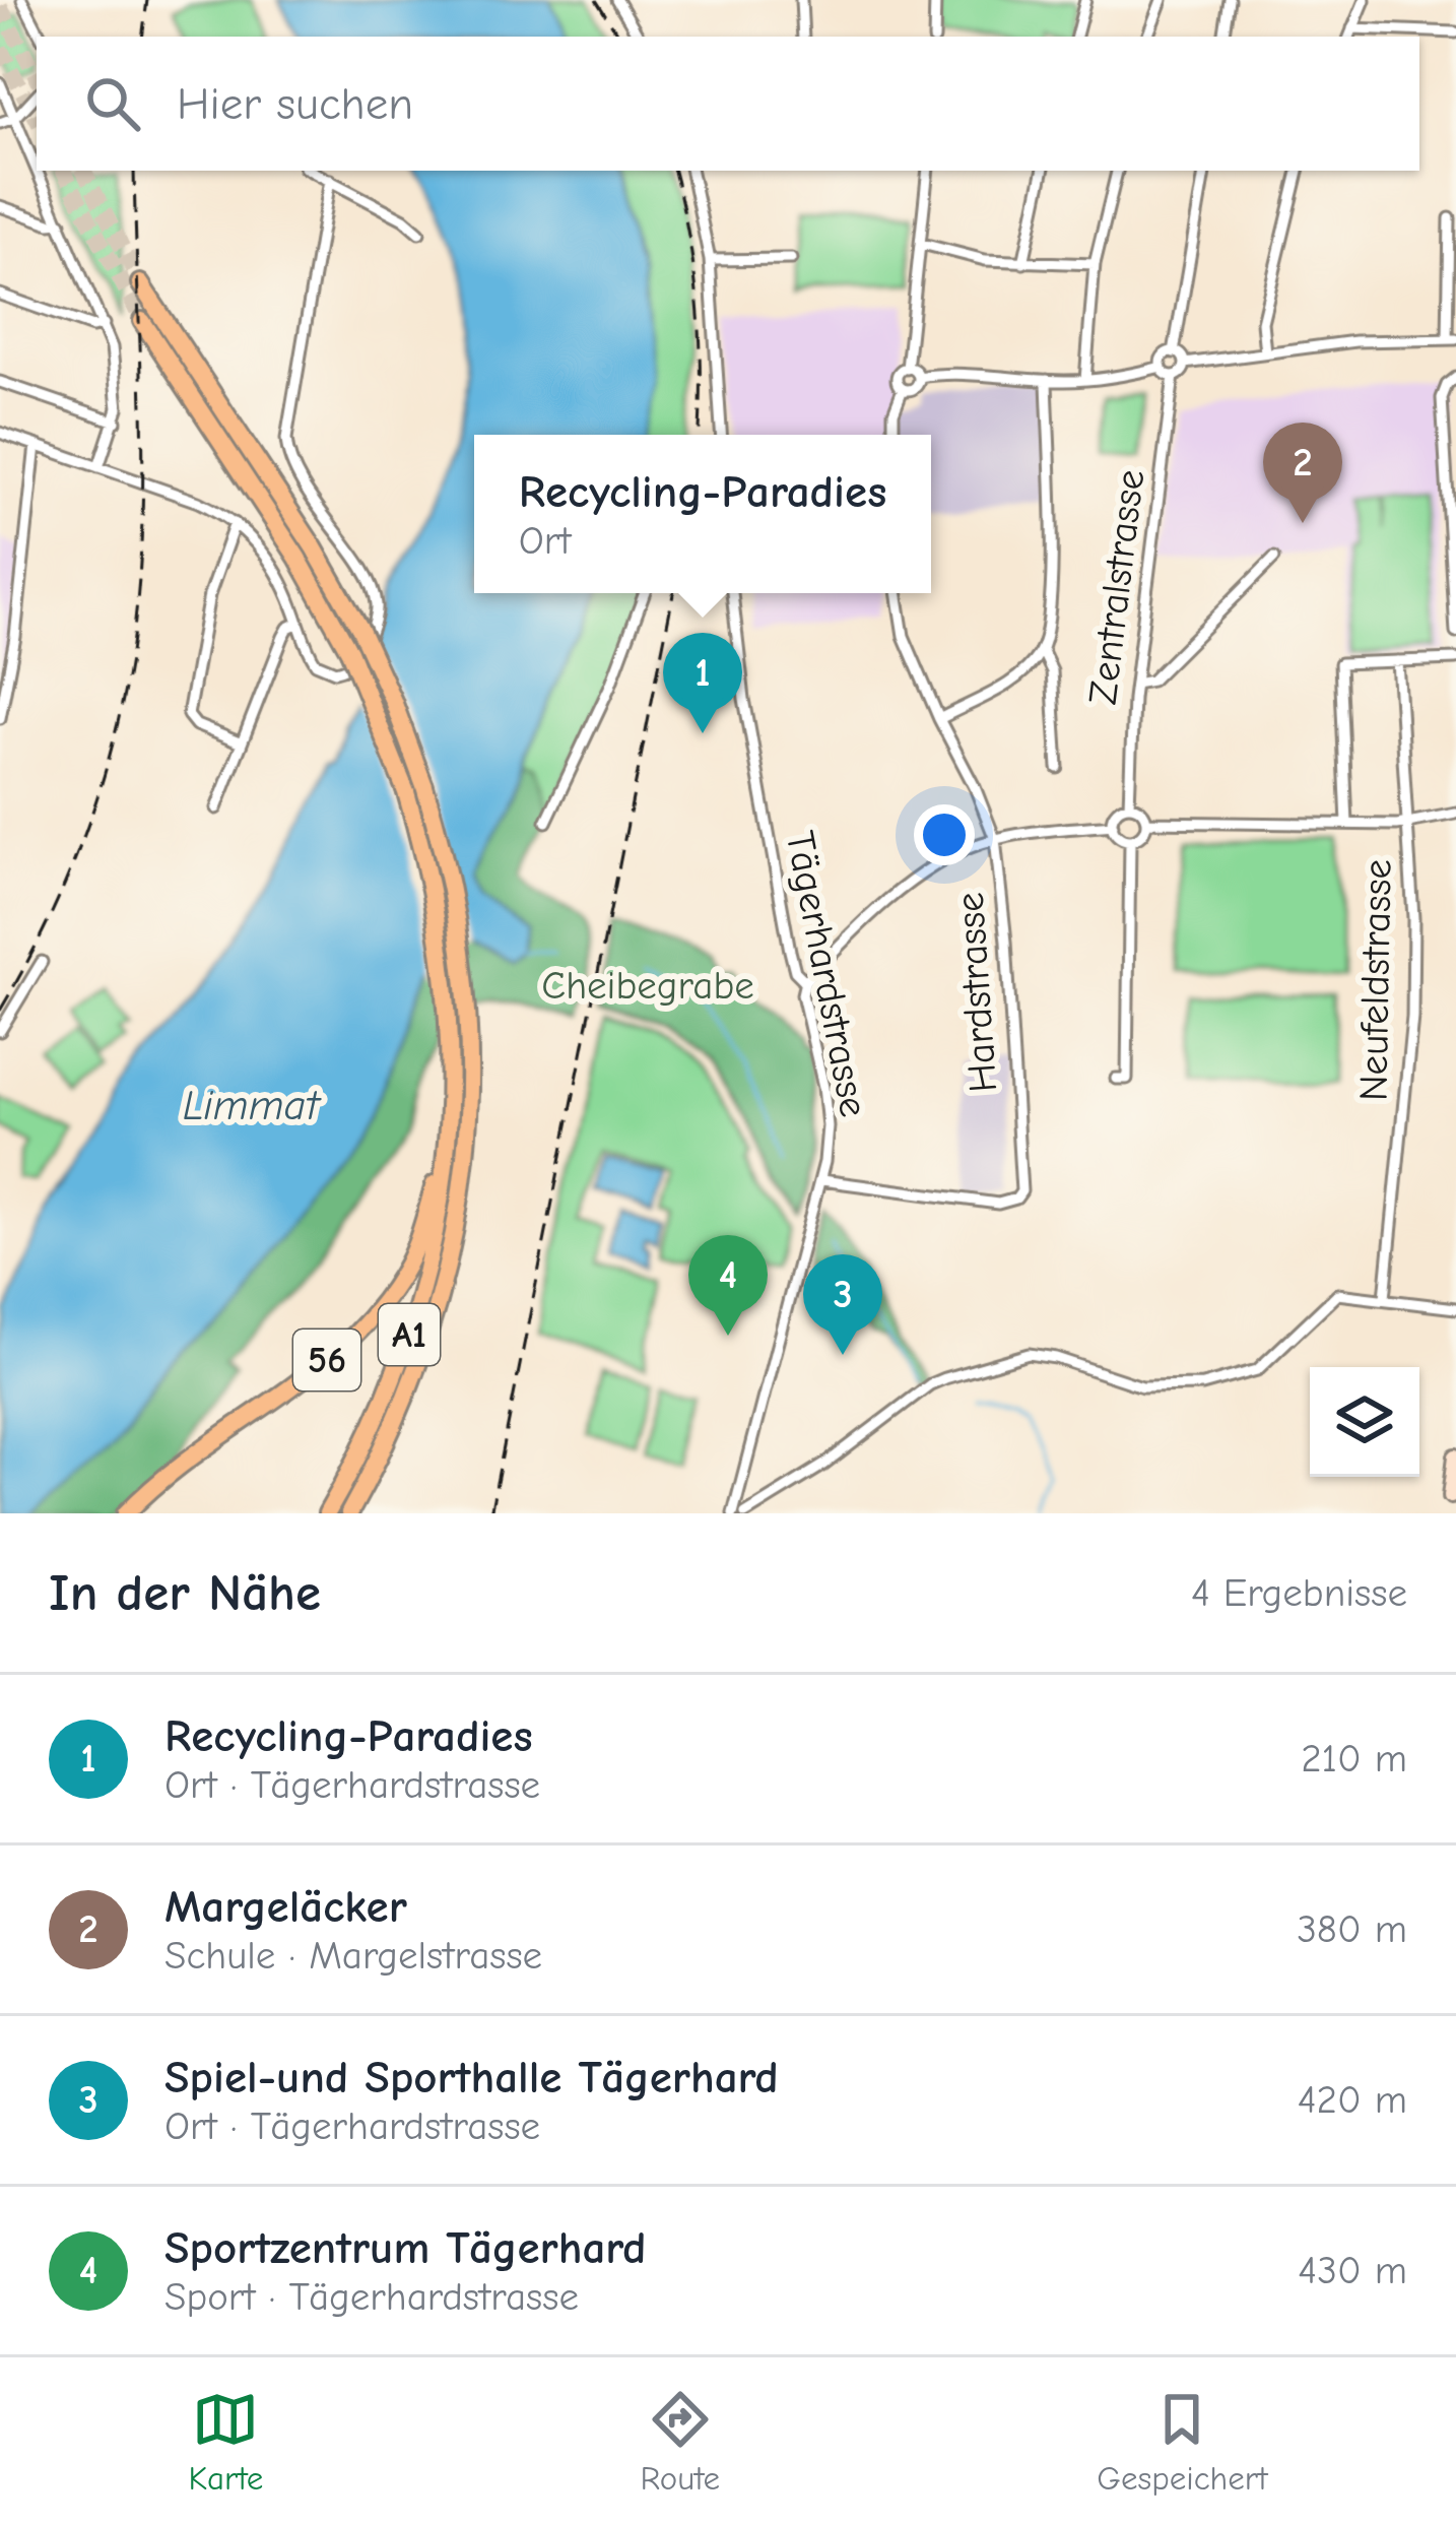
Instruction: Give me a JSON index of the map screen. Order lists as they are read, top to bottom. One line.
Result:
{"streets":{"highway":["A1","56"],"street":["Zentralstrasse","Tägerhardstrasse","Neufeldstrasse","Hardstrasse"]},"crossings":[["Tägerhardstrasse","Hardstrasse"],["A1","56"]],"water":["Limmat"],"parks":["Cheibegrabe"],"page":{"search":"Hier suchen","pins":["2","1","4","3"],"popup":["Recycling-Paradies","Ort"],"heading":["In der Nähe","4 Ergebnisse"],"list":[{"mark":"1","name":"Recycling-Paradies","note":"Ort · Tägerhardstrasse","value":"210 m"},{"mark":"2","name":"Margeläcker","note":"Schule · Margelstrasse","value":"380 m"},{"mark":"3","name":"Spiel-und Sporthalle Tägerhard","note":"Ort · Tägerhardstrasse","value":"420 m"},{"mark":"4","name":"Sportzentrum Tägerhard","note":"Sport · Tägerhardstrasse","value":"430 m"}],"nav":["Karte","Route","Gespeichert"]}}
